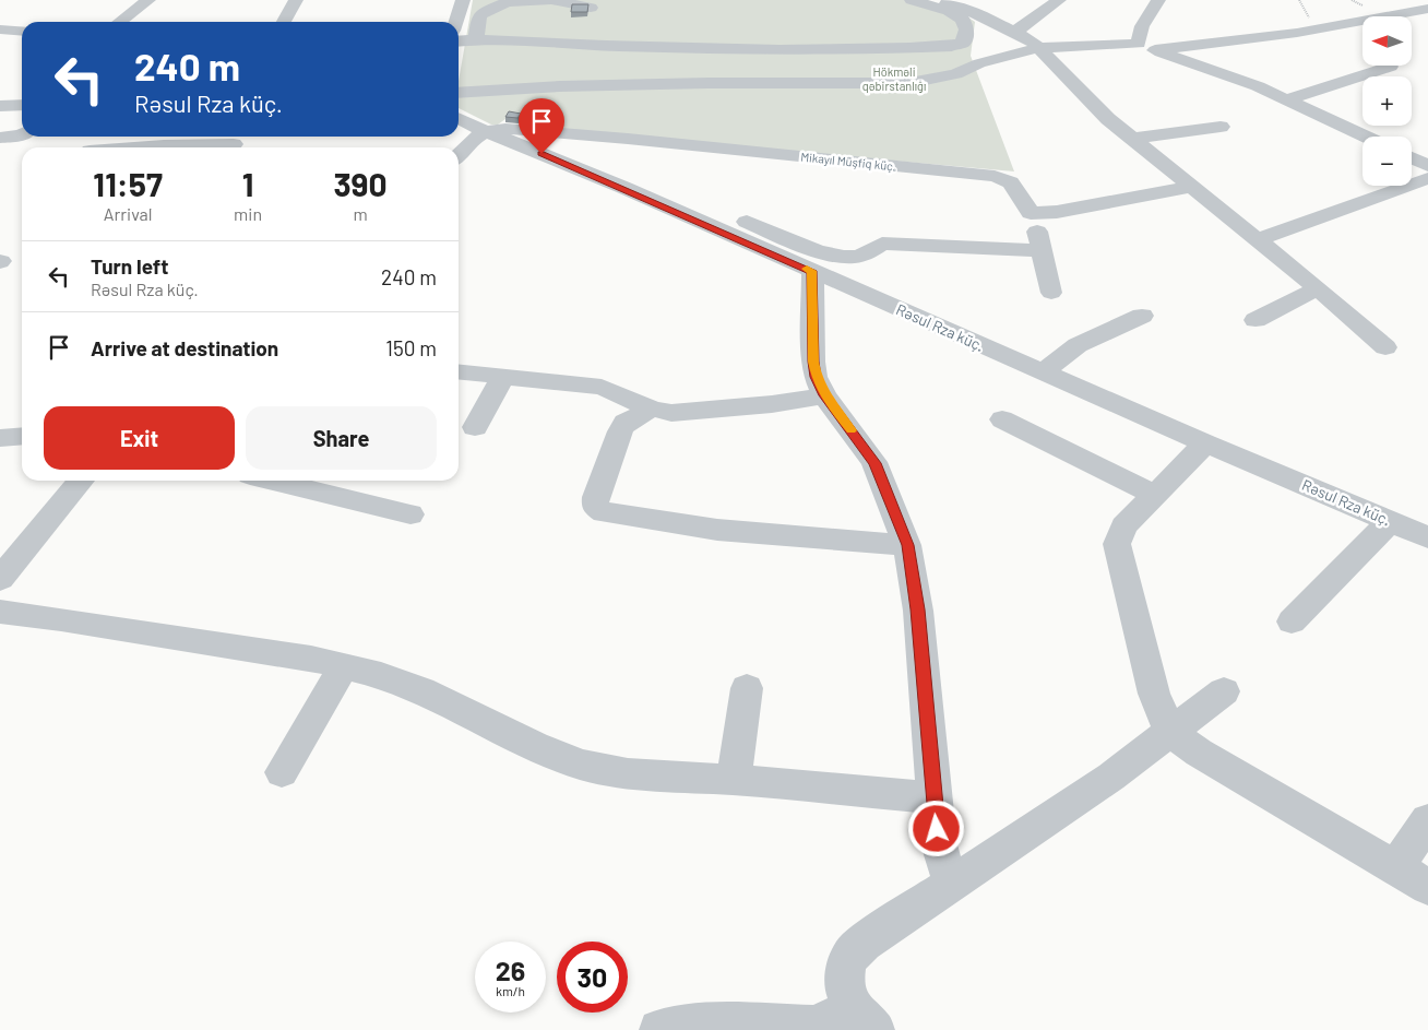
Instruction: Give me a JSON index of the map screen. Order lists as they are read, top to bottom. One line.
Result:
{"streets":{"street":["Mikayıl Müşfiq küç.","Rəsul Rza küç."]},"crossings":[["Mikayıl Müşfiq küç.","Rəsul Rza küç."]],"parks":["Hökməli qəbirstanlığı"],"north":"left","page":{"map_buttons":["+","−"],"turn":["240 m","Rəsul Rza küç."],"eta":["11:57","Arrival","1","min","390","m"],"list":[{"name":"Turn left","note":"Rəsul Rza küç.","value":"240 m"},{"name":"Arrive at destination","value":"150 m"}],"buttons":["Exit","Share"],"speed":"26 km/h","limit":"30"}}
